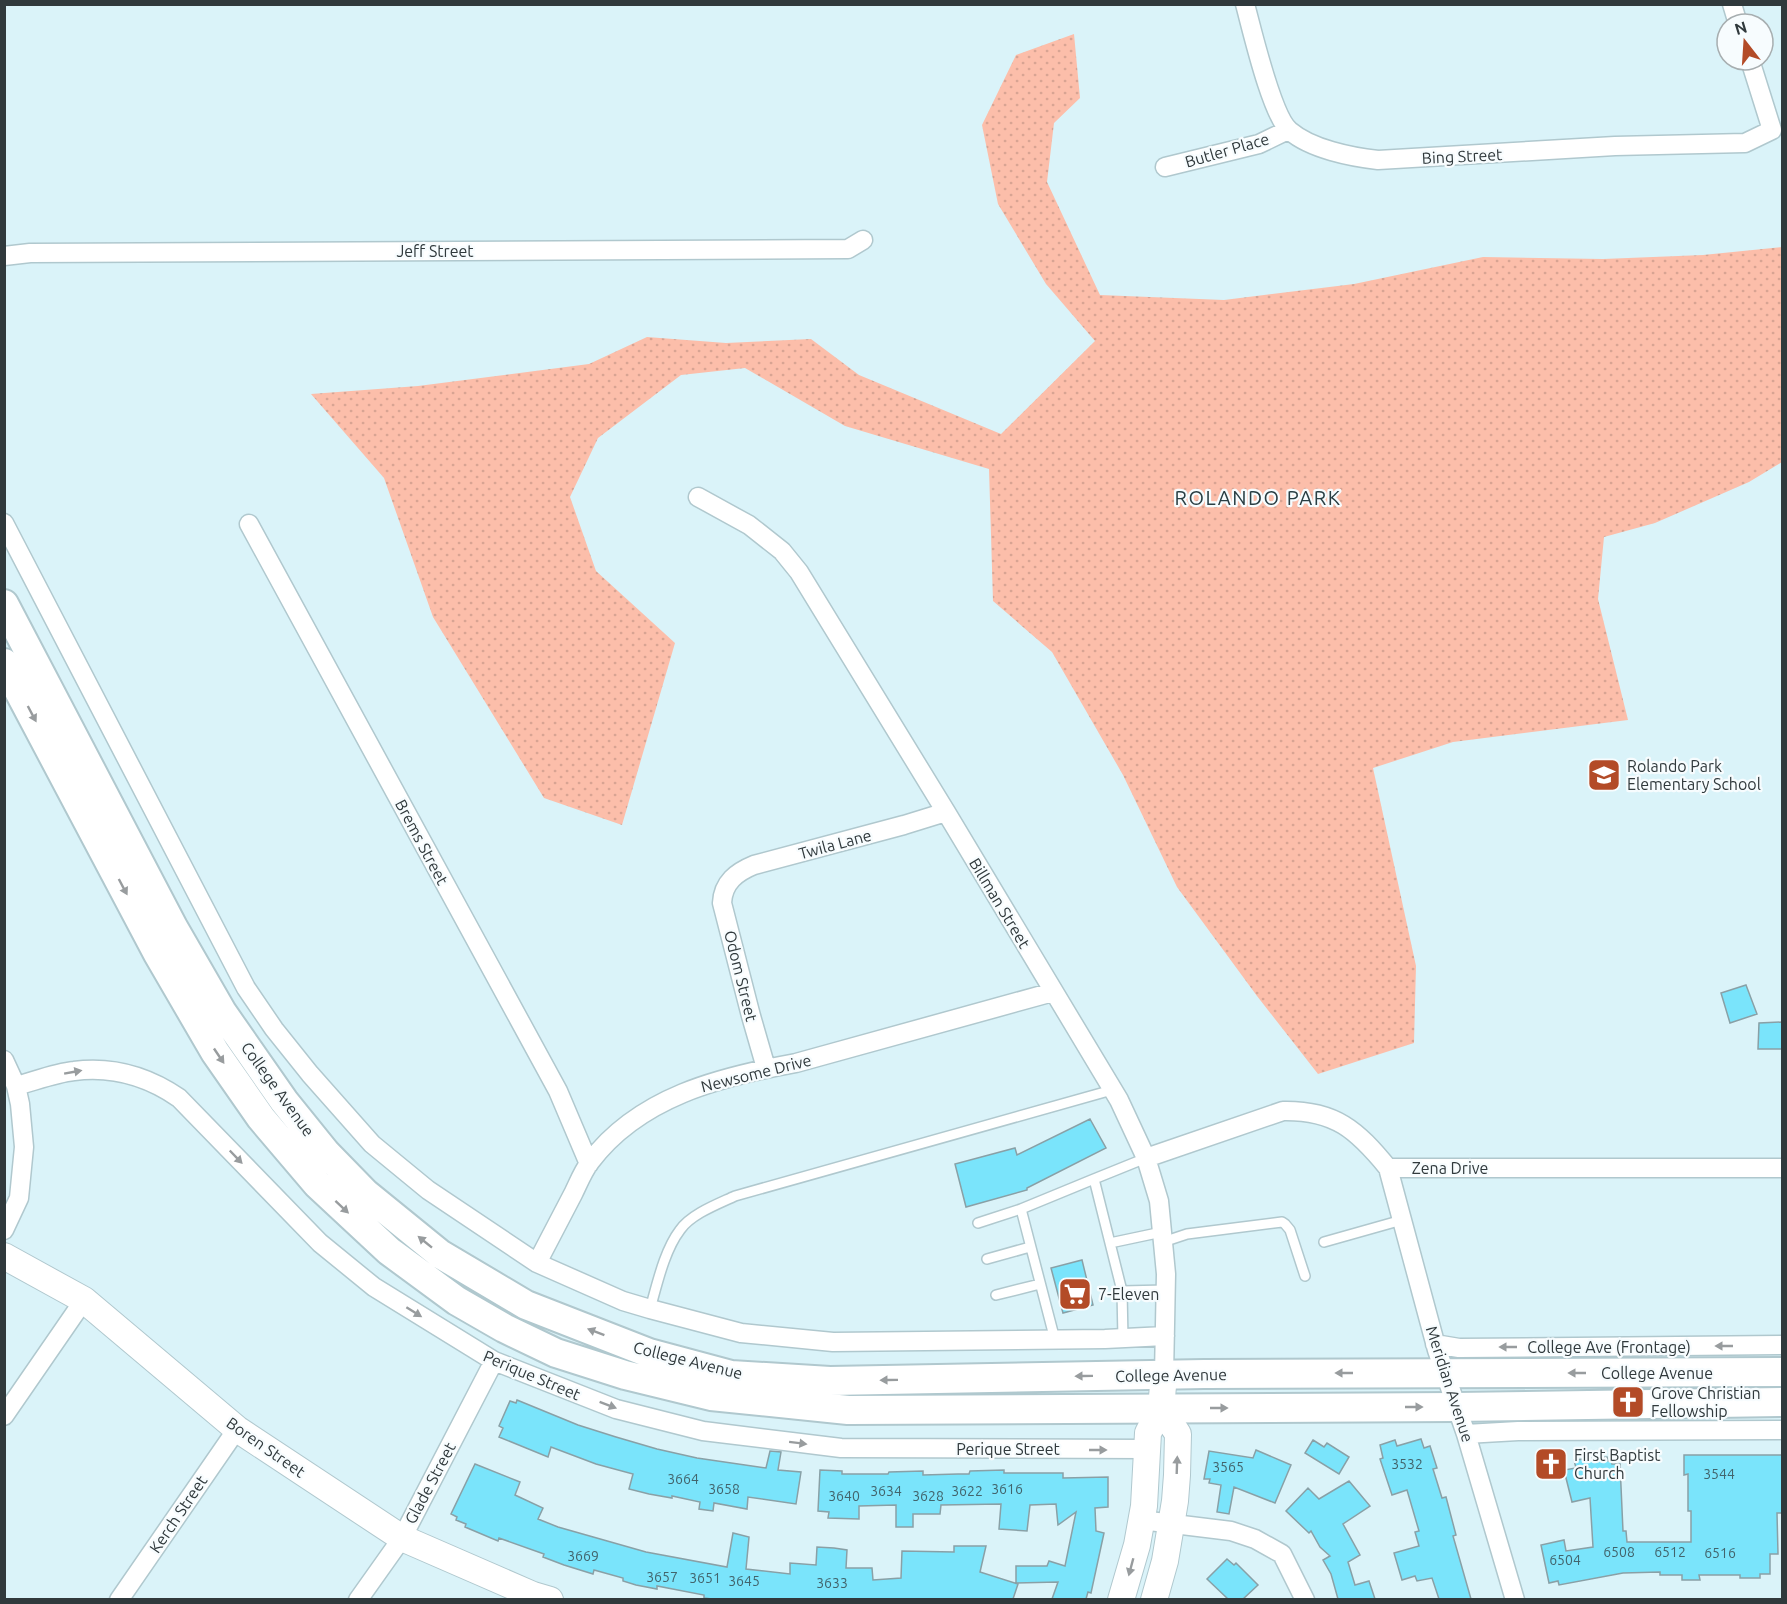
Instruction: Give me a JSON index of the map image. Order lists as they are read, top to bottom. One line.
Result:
{"streets":{"main road":["College Avenue"],"street":["Butler Place","Bing Street","Jeff Street","Brems Street","Twila Lane","Billman Street","Odom Street","Newsome Drive","Zena Drive","College Ave (Frontage)","Perique Street","Meridian Avenue","Boren Street","Glade Street","Kerch Street"]},"crossings":[["Butler Place","Bing Street"],["Brems Street","Newsome Drive"],["Twila Lane","Billman Street"],["Twila Lane","Odom Street"],["Billman Street","Newsome Drive"],["Billman Street","College Avenue"],["Billman Street","Zena Drive"],["Odom Street","Newsome Drive"],["College Avenue","Meridian Avenue"],["Zena Drive","Meridian Avenue"],["College Ave (Frontage)","Meridian Avenue"],["Perique Street","Glade Street"],["Boren Street","Glade Street"],["Boren Street","Kerch Street"]],"districts":["ROLANDO PARK"],"places":{"school or university":["Rolando Park Elementary School"],"supermarket":["7-Eleven"],"church":["Grove Christian Fellowship","First Baptist Church"]},"house_numbers":["3532","3565","3544","3664","3658","3616","3634","3622","3640","3628","6508","6512","6516","3669","6504","3657","3651","3645","3633"],"north":"top"}
